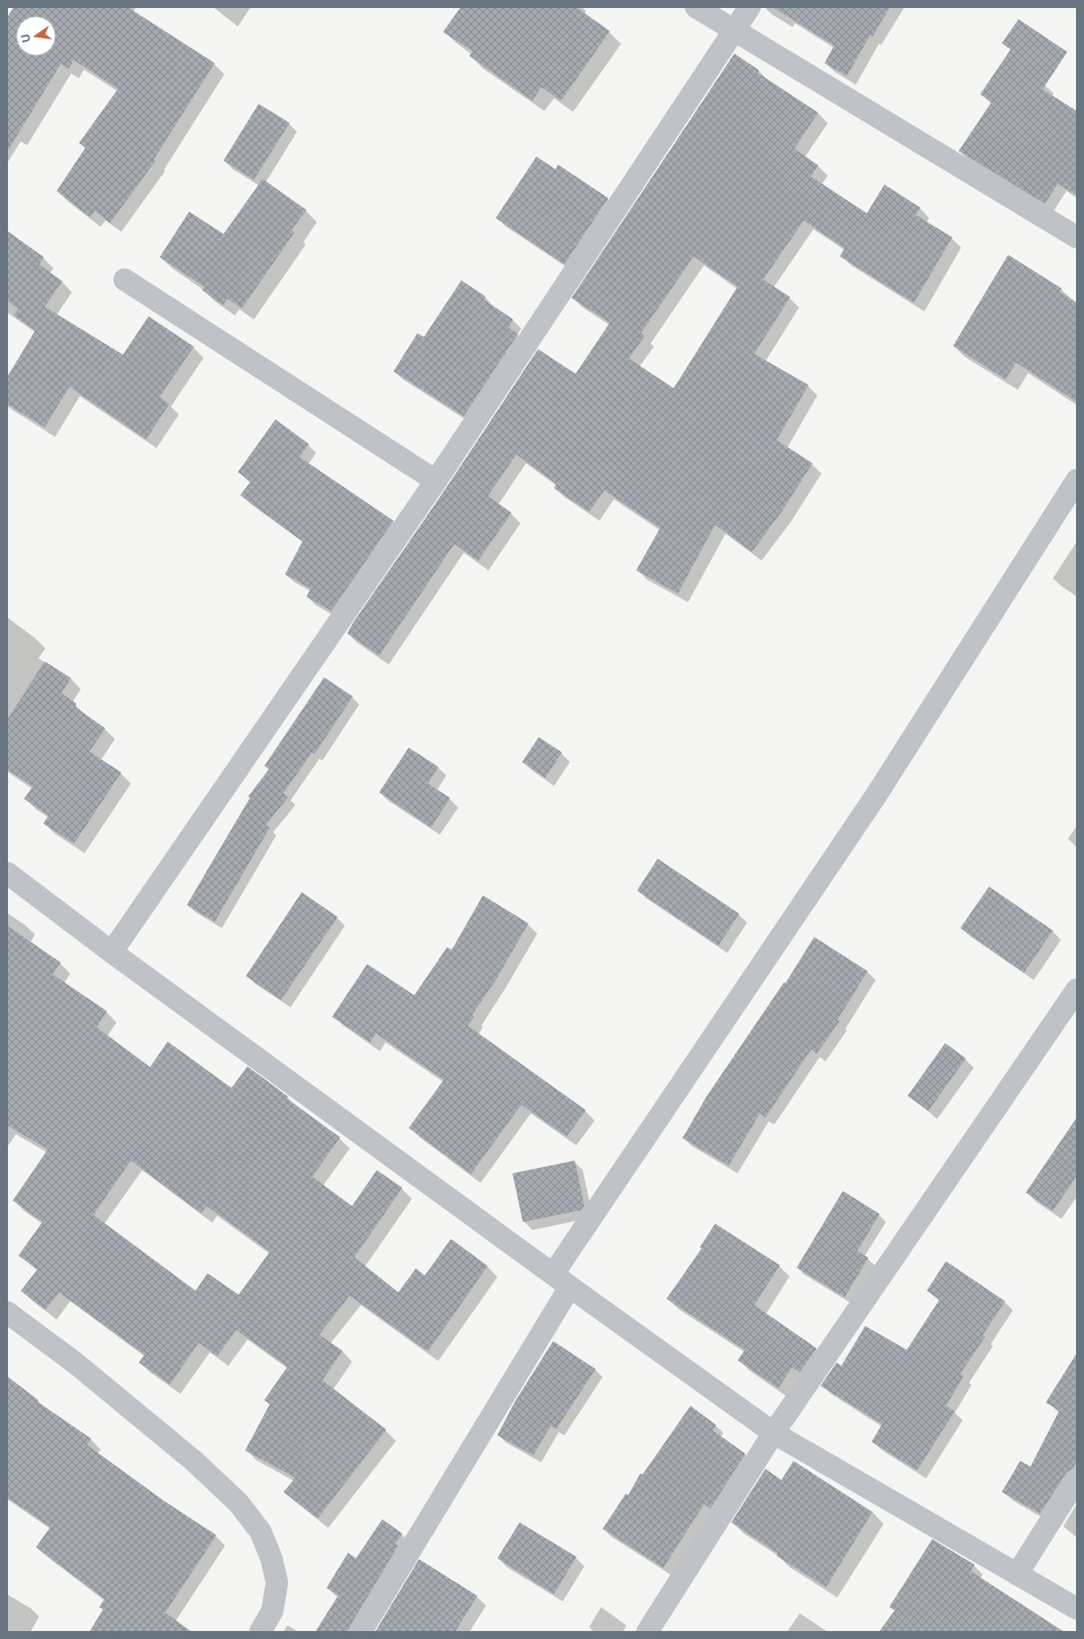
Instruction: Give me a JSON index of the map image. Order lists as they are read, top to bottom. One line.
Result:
{"north":"left"}
